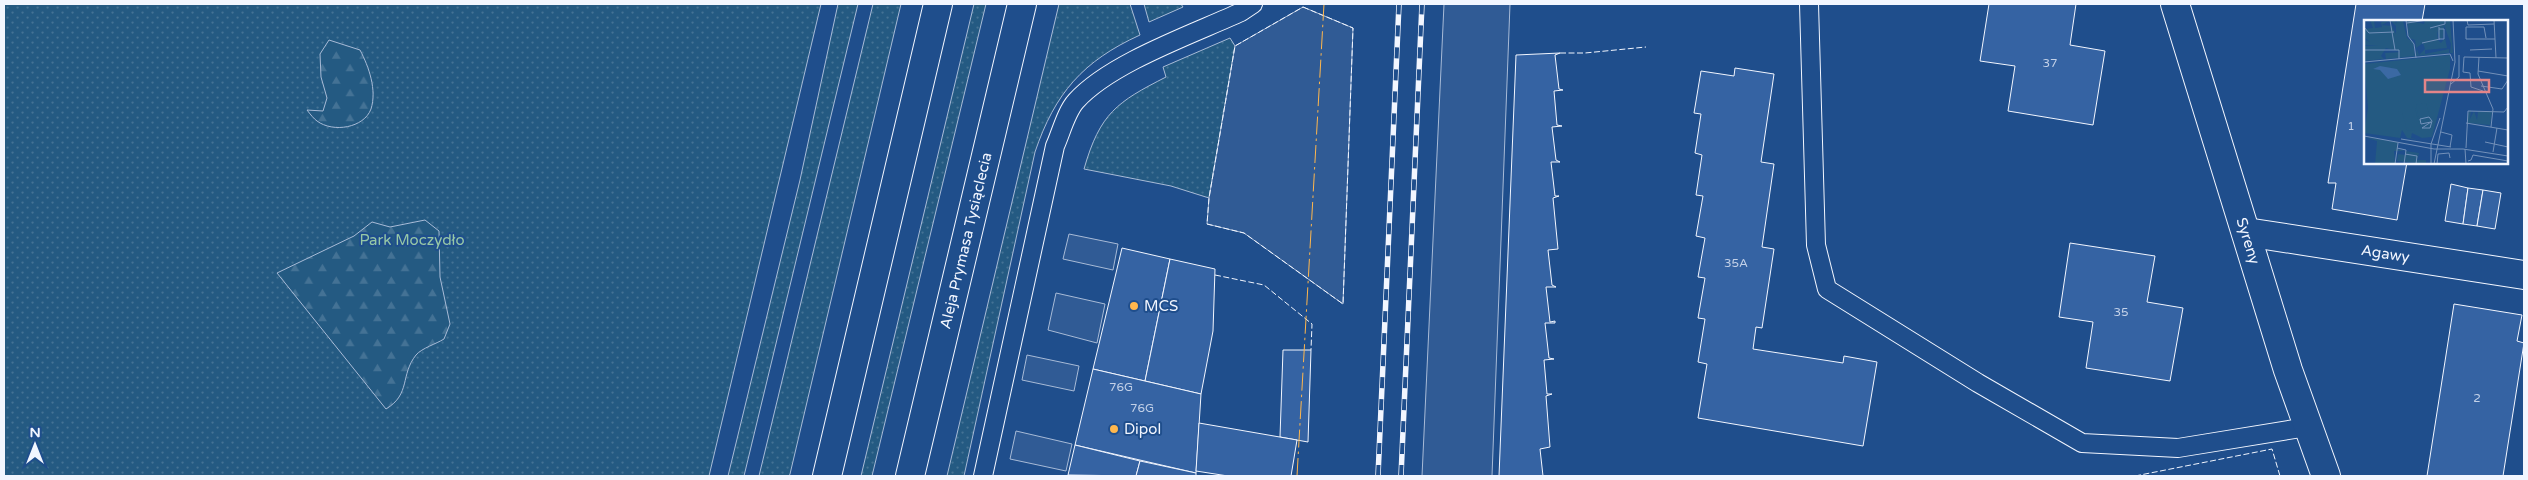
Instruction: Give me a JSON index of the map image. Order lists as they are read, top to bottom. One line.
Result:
{"streets":{"main road":["Aleja Prymasa Tysiąclecia","Syreny","Agawy"]},"crossings":[["Syreny","Agawy"]],"parks":["Park Moczydło"],"places":["MCS","Dipol"],"house_numbers":["37","1","35A","35","76G","2","76G"],"north":"top"}
